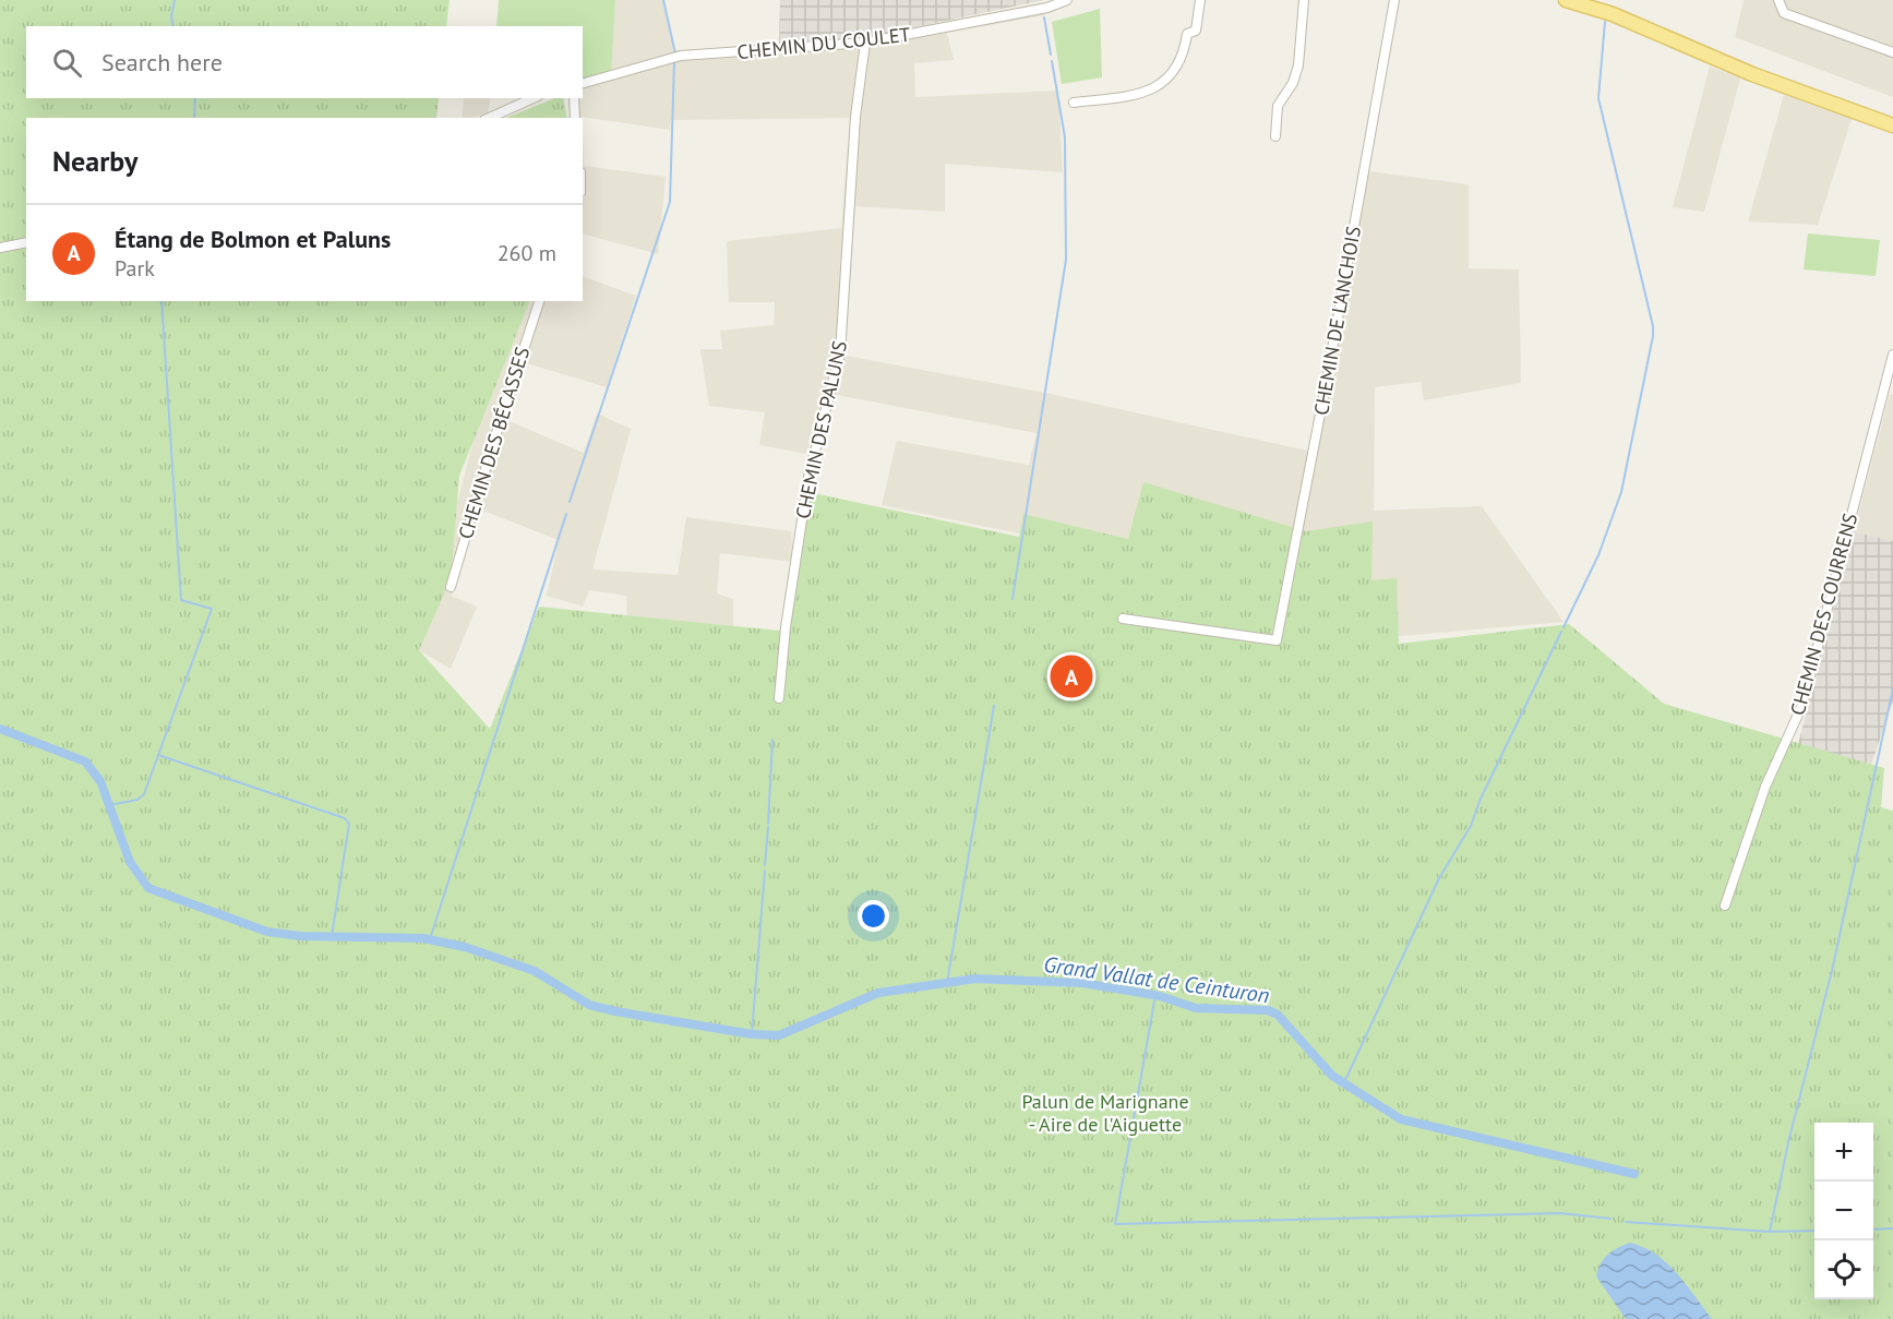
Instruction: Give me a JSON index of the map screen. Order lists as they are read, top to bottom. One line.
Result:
{"streets":{"street":["CHEMIN DU COULET","CHEMIN DE L'ANCHOIS","CHEMIN DES PALUNS","CHEMIN DES BÉCASSES","CHEMIN DES COURRENS"]},"crossings":[["CHEMIN DU COULET","CHEMIN DES PALUNS"]],"water":["Grand Vallat de Ceinturon"],"parks":["Palun de Marignane - Aire de l'Aiguette"],"page":{"search":"Search here","heading":"Nearby","list":[{"mark":"A","name":"Étang de Bolmon et Paluns","note":"Park","value":"260 m"}],"pins":"A","map_buttons":["+","−"]}}
